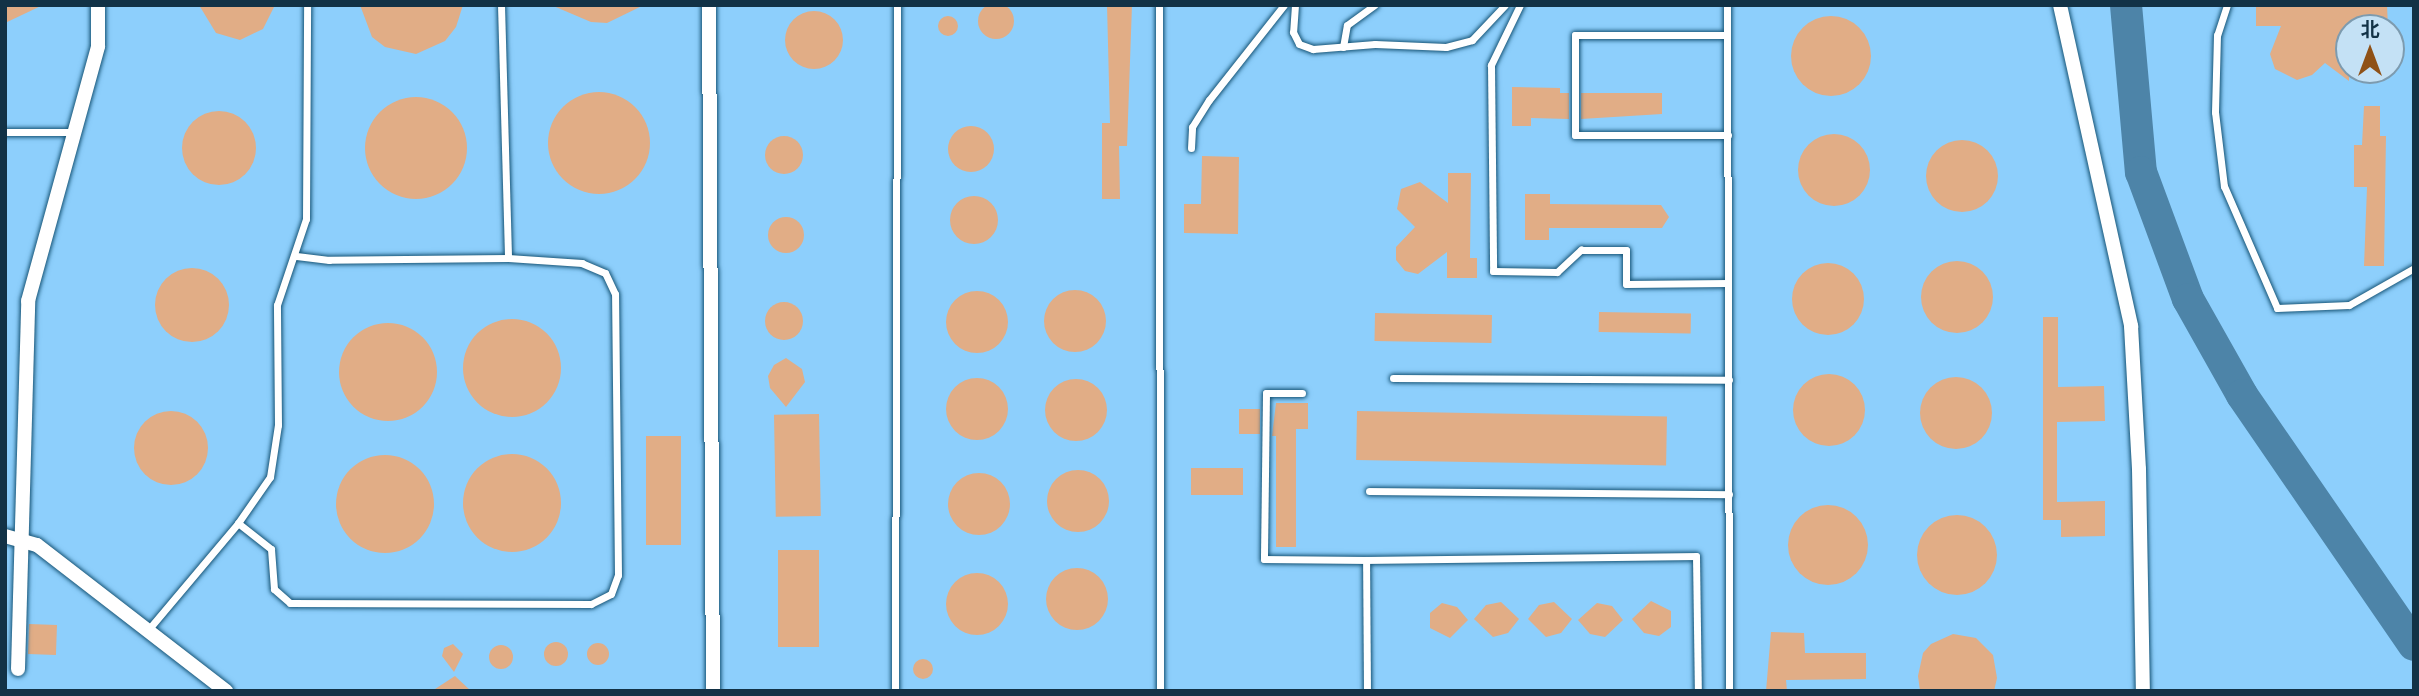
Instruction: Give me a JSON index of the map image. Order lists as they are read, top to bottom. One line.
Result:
{"north":"top"}
